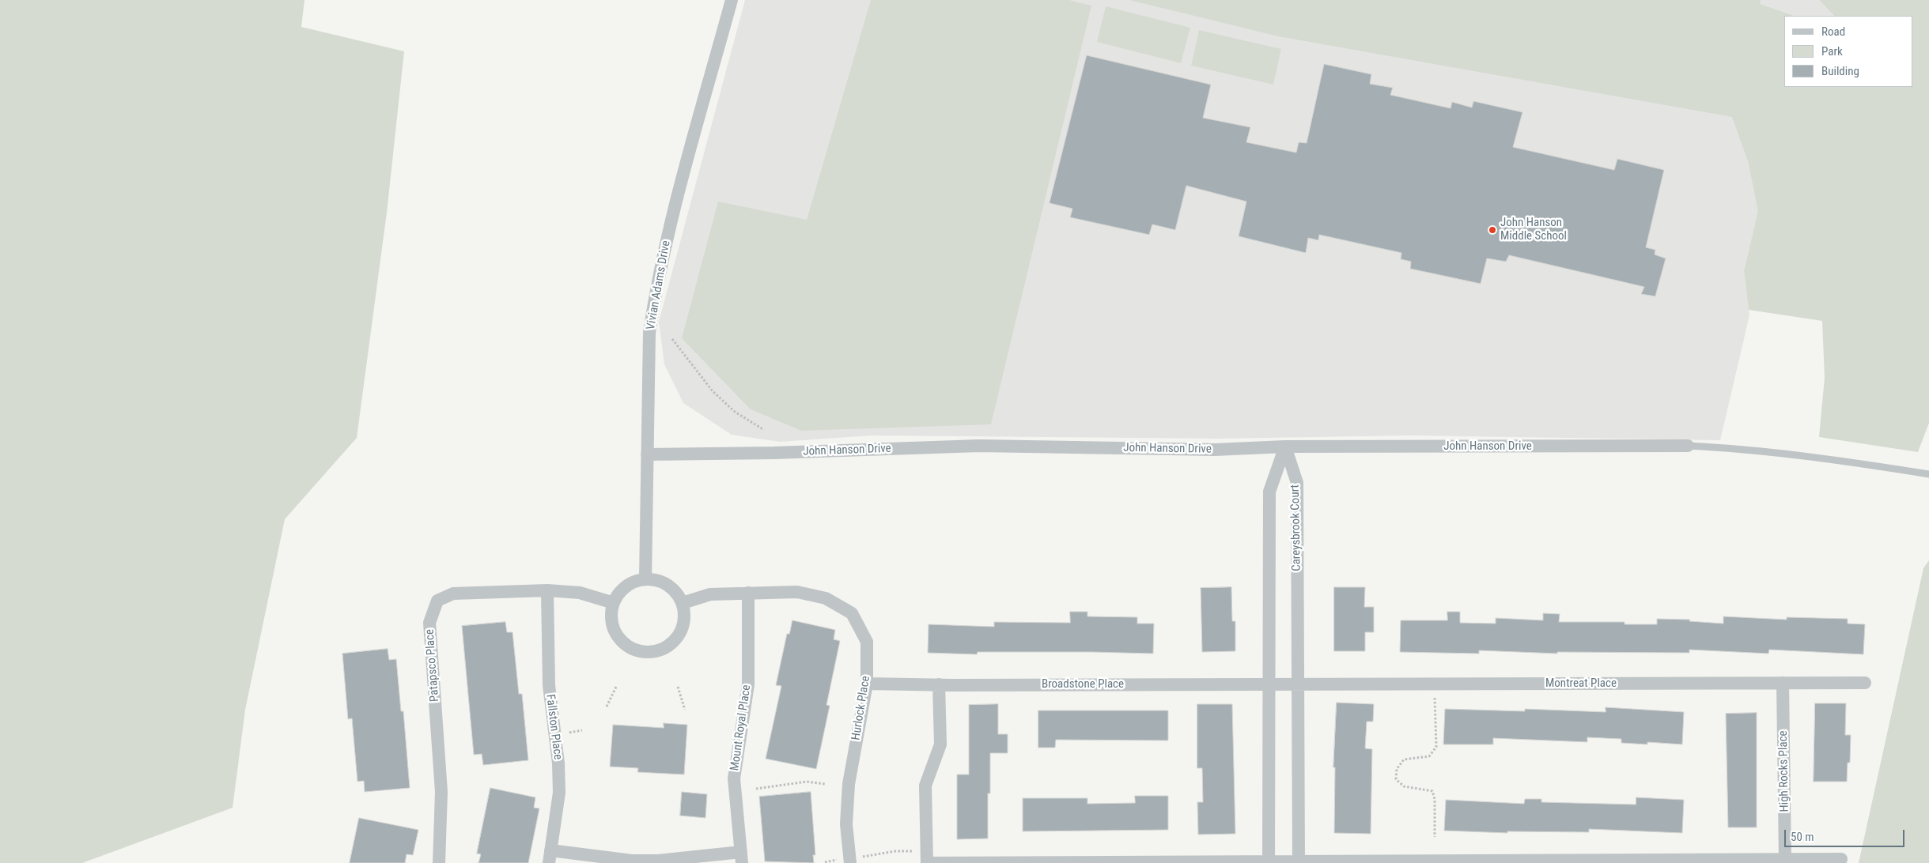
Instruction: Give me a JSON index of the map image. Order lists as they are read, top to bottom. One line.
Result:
{"streets":{"street":["Vivian Adams Drive","John Hanson Drive","Careysbrook Court","Patapsco Place","Montreat Place","Broadstone Place","Hurlock Place","Fallston Place","Mount Royal Place","High Rocks Place"]},"crossings":[["Vivian Adams Drive","John Hanson Drive"],["Vivian Adams Drive","Patapsco Place"],["Vivian Adams Drive","Hurlock Place"],["John Hanson Drive","Careysbrook Court"],["Careysbrook Court","Montreat Place"],["Careysbrook Court","Broadstone Place"],["Patapsco Place","Hurlock Place"],["Patapsco Place","Fallston Place"],["Montreat Place","Broadstone Place"],["Montreat Place","High Rocks Place"],["Broadstone Place","Hurlock Place"],["Hurlock Place","Mount Royal Place"]],"places":["John Hanson Middle School"],"legend":["Road","Park","Building"],"scale_bar":"50 m"}
